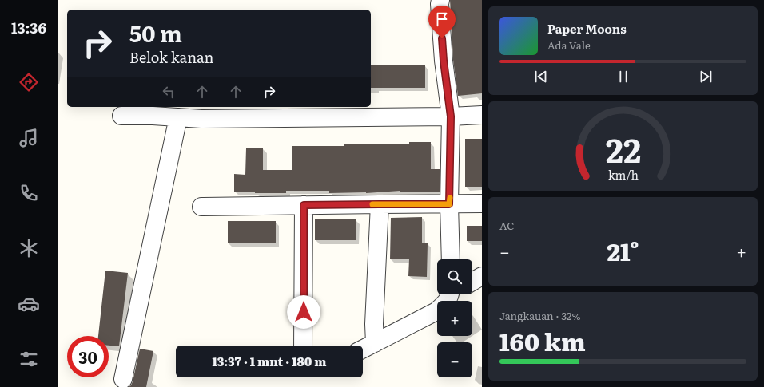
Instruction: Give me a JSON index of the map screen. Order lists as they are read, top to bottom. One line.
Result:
{"page":{"tabs":"13:36","turn":["50 m","Belok kanan"],"song":["Paper Moons","Ada Vale"],"tile":["AC",["Jangkauan · 32%","160 km"]],"heat":["−","21°","+"],"map_buttons":["+","−"],"limit":"30","trip":"13:37 · 1 mnt · 180 m","gauge":["22","km/h"]}}
